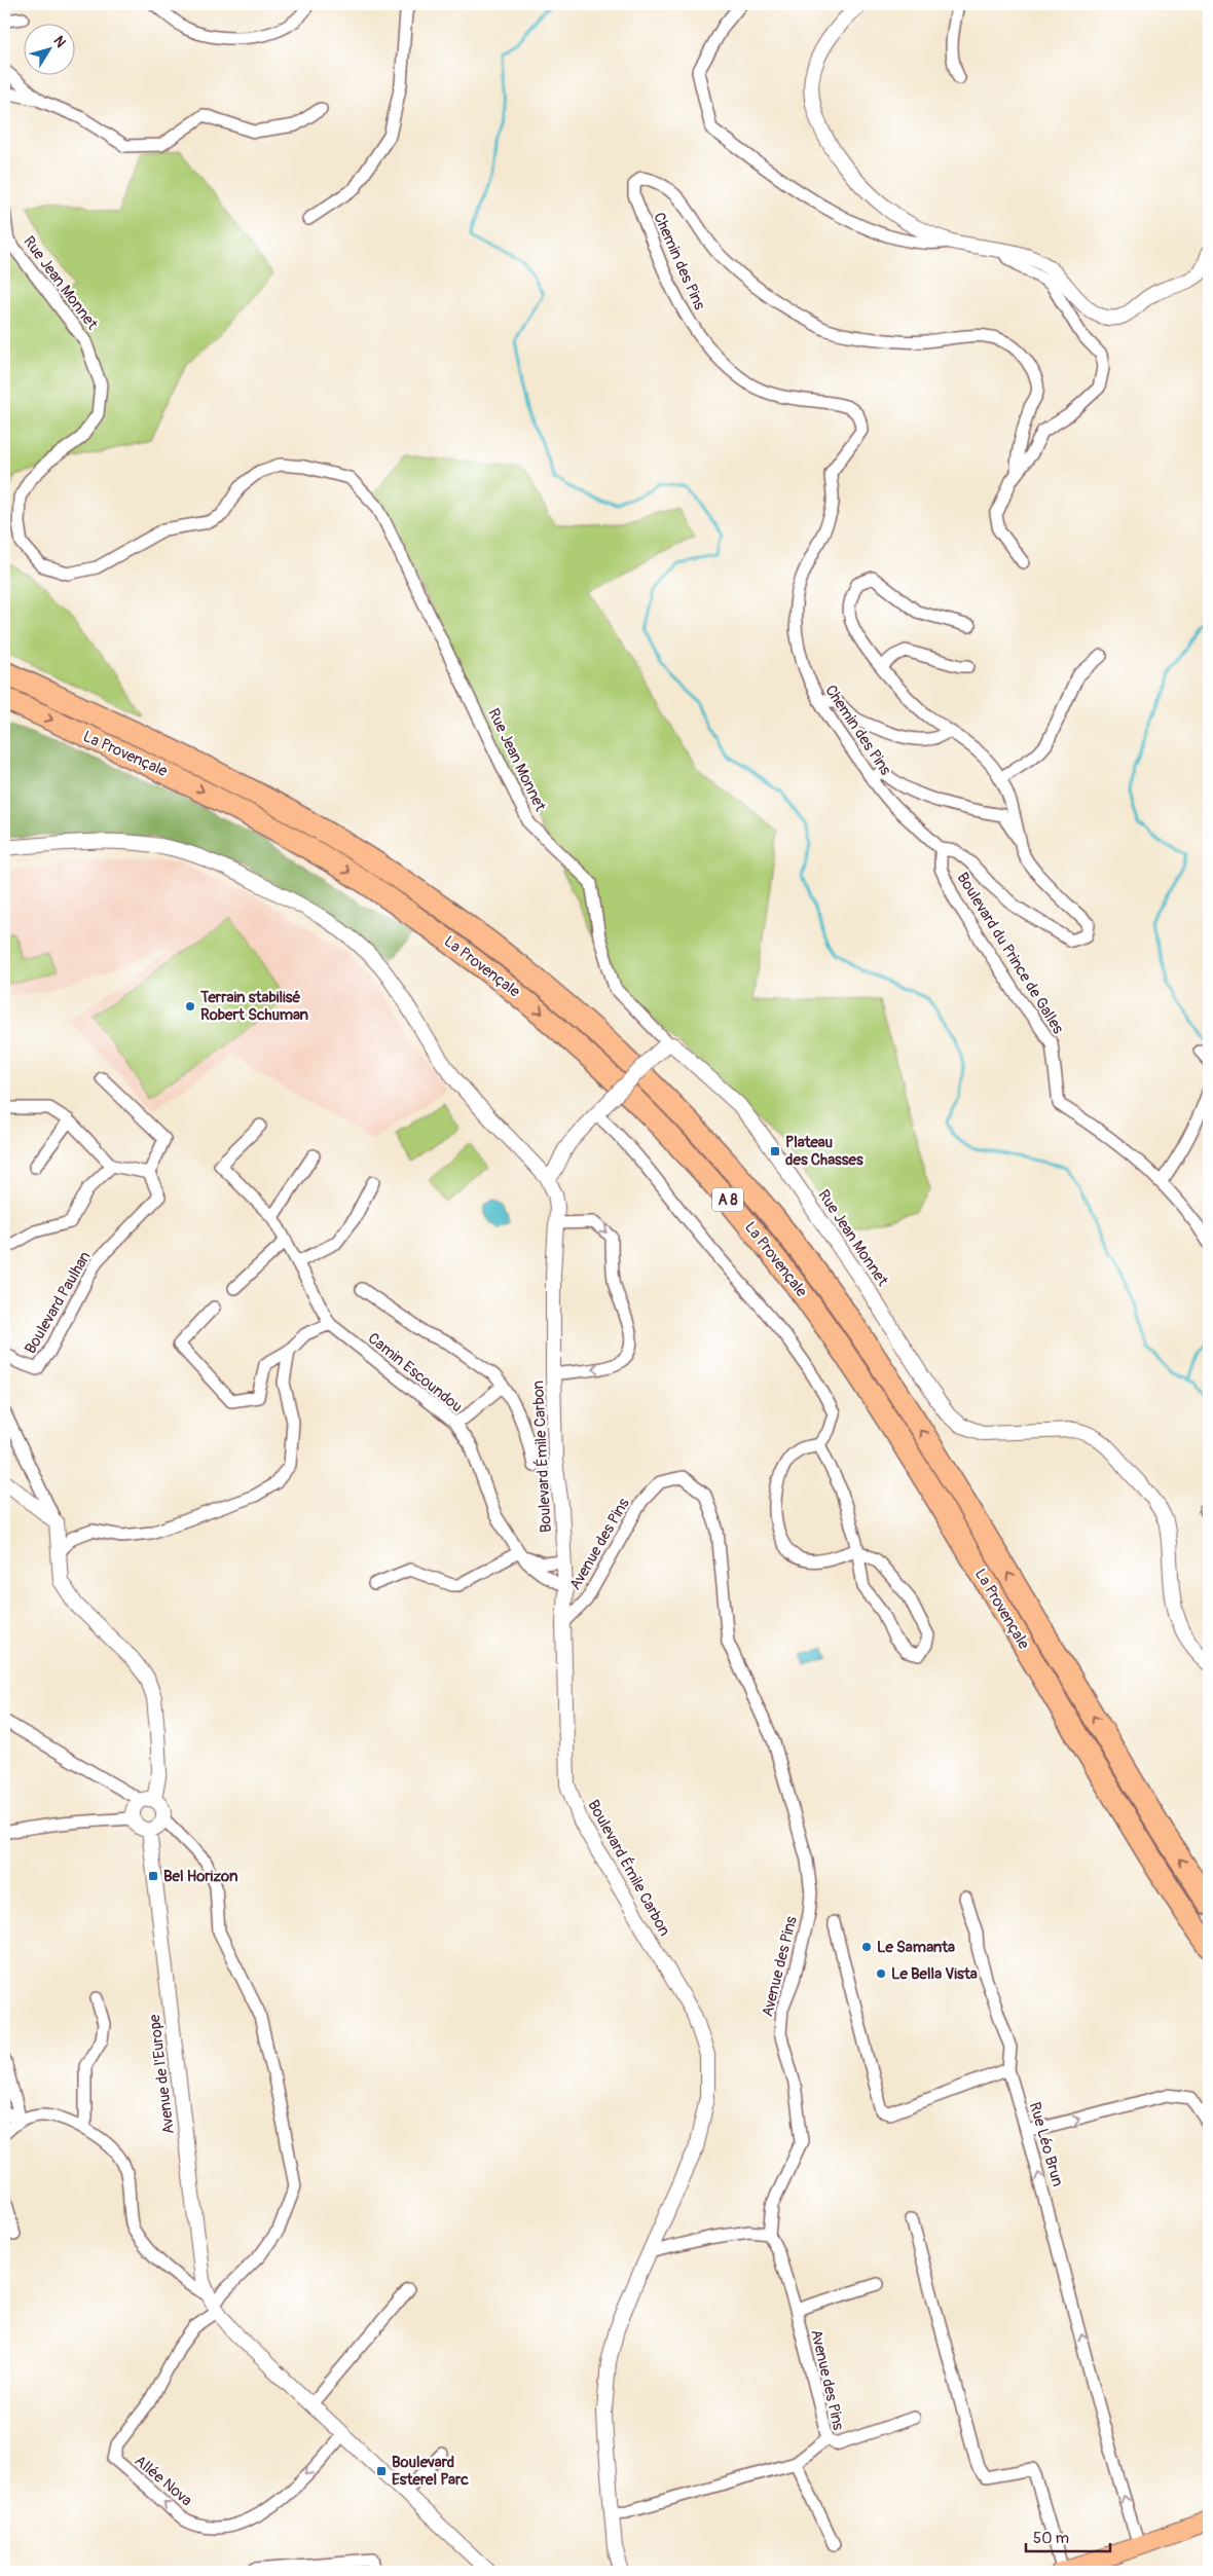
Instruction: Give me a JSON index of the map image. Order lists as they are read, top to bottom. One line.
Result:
{"streets":{"highway":["La Provençale","A 8"],"street":["Chemin des Pins","Rue Jean Monnet","Boulevard du Prince de Galles","Boulevard Paulhan","Camin Escoundou","Boulevard Émile Carbon","Avenue des Pins","Avenue de l'Europe","Rue Léo Brun","Allée Nova"]},"crossings":[["Chemin des Pins","Boulevard du Prince de Galles"],["Camin Escoundou","Boulevard Émile Carbon"],["Boulevard Émile Carbon","Avenue des Pins"],["Avenue de l'Europe","Allée Nova"]],"one_way":["Rue Léo Brun"],"places":{"other":["Terrain stabilisé Robert Schuman","Le Samanta","Le Bella Vista"],"transit":["Plateau des Chasses","Bel Horizon","Boulevard Esterel Parc"]},"scale_bar":"50 m","north":"top right"}
